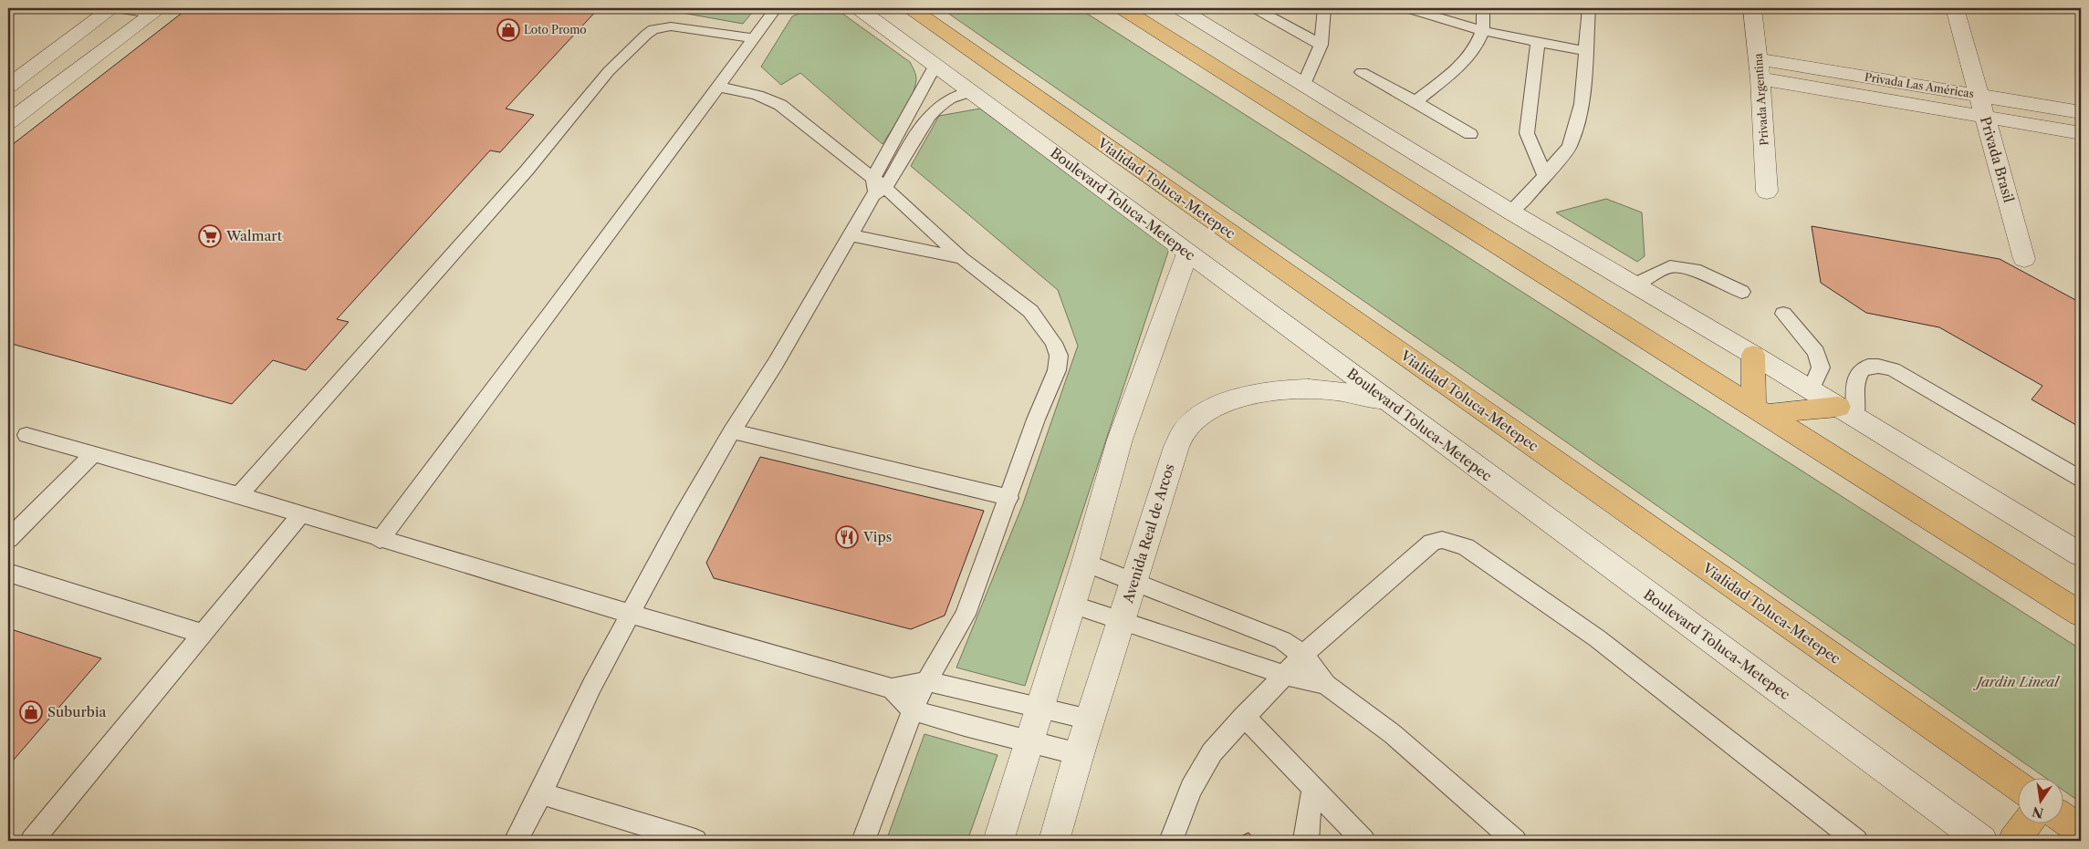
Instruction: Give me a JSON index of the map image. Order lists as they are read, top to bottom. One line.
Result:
{"streets":{"highway":["Vialidad Toluca-Metepec"],"street":["Privada Las Américas","Privada Argentina","Privada Brasil","Boulevard Toluca-Metepec","Avenida Real de Arcos"]},"crossings":[["Privada Las Américas","Privada Argentina"],["Privada Las Américas","Privada Brasil"],["Boulevard Toluca-Metepec","Avenida Real de Arcos"]],"parks":["Jardin Lineal"],"places":{"shop":["Loto Promo","Suburbia"],"supermarket":["Walmart"],"restaurant":["Vips"]},"north":"bottom"}
